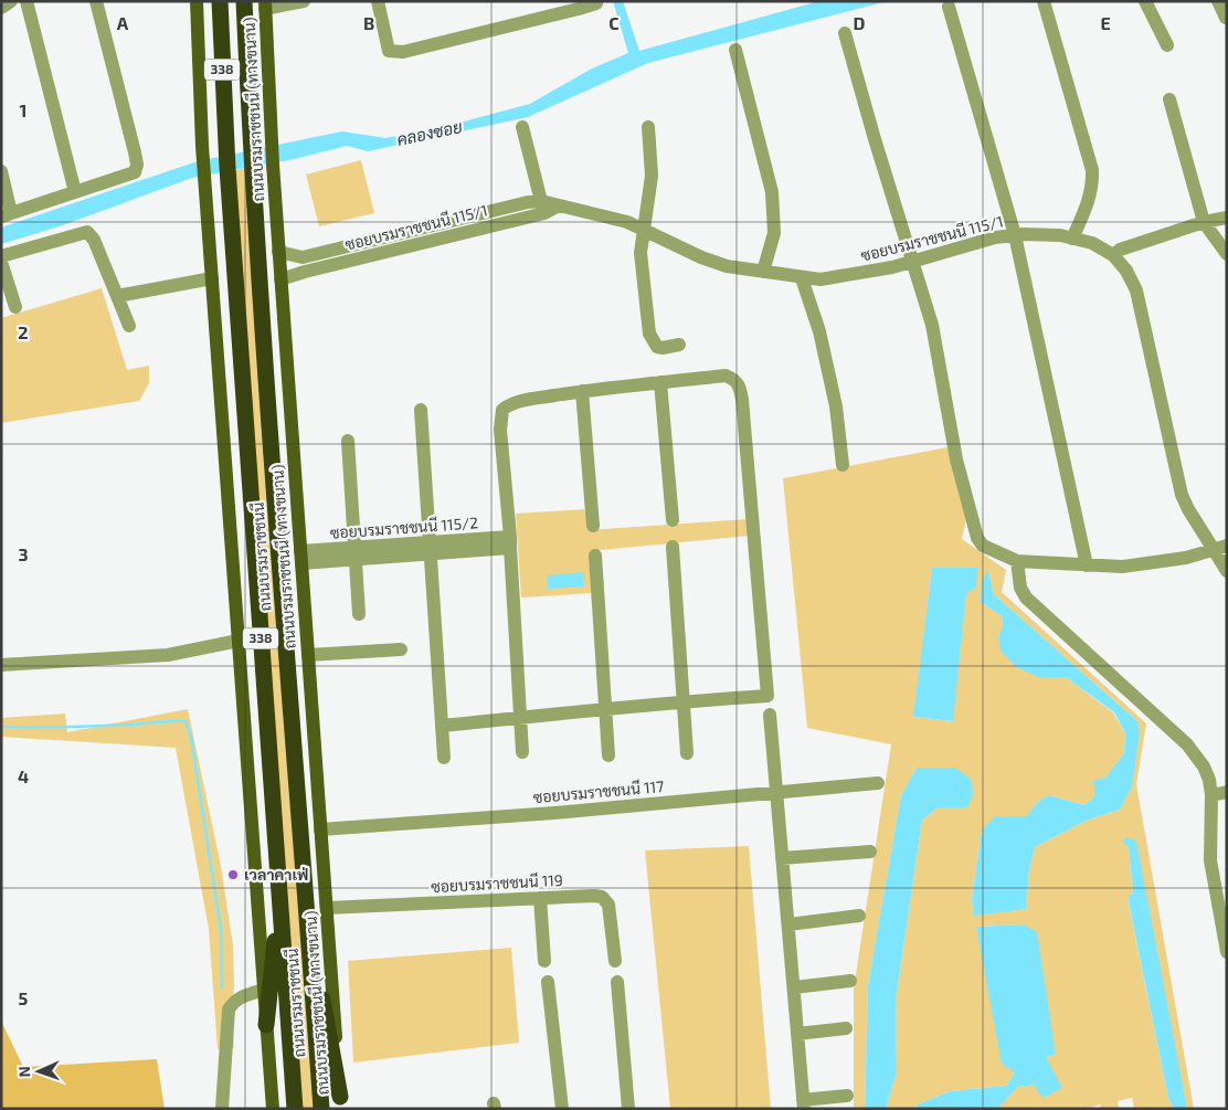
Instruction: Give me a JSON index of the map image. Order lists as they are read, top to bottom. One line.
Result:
{"streets":{"highway":["338","ถนนบรมราชชนนี"],"main road":["ถนนบรมราชชนนี (ทางขนาน)"],"street":["ซอยบรมราชชนนี 115/1","ซอยบรมราชชนนี 115/2","ซอยบรมราชชนนี 117","ซอยบรมราชชนนี 119"]},"crossings":[["ถนนบรมราชชนนี (ทางขนาน)","ซอยบรมราชชนนี 115/1"],["ถนนบรมราชชนนี (ทางขนาน)","ซอยบรมราชชนนี 115/2"],["ถนนบรมราชชนนี (ทางขนาน)","ซอยบรมราชชนนี 117"],["ถนนบรมราชชนนี (ทางขนาน)","ซอยบรมราชชนนี 119"]],"water":["คลองซอย"],"places":["เวลาคาเฟ่"],"north":"left","grid":{"columns":["A","B","C","D","E"],"rows":["1","2","3","4","5"]}}
